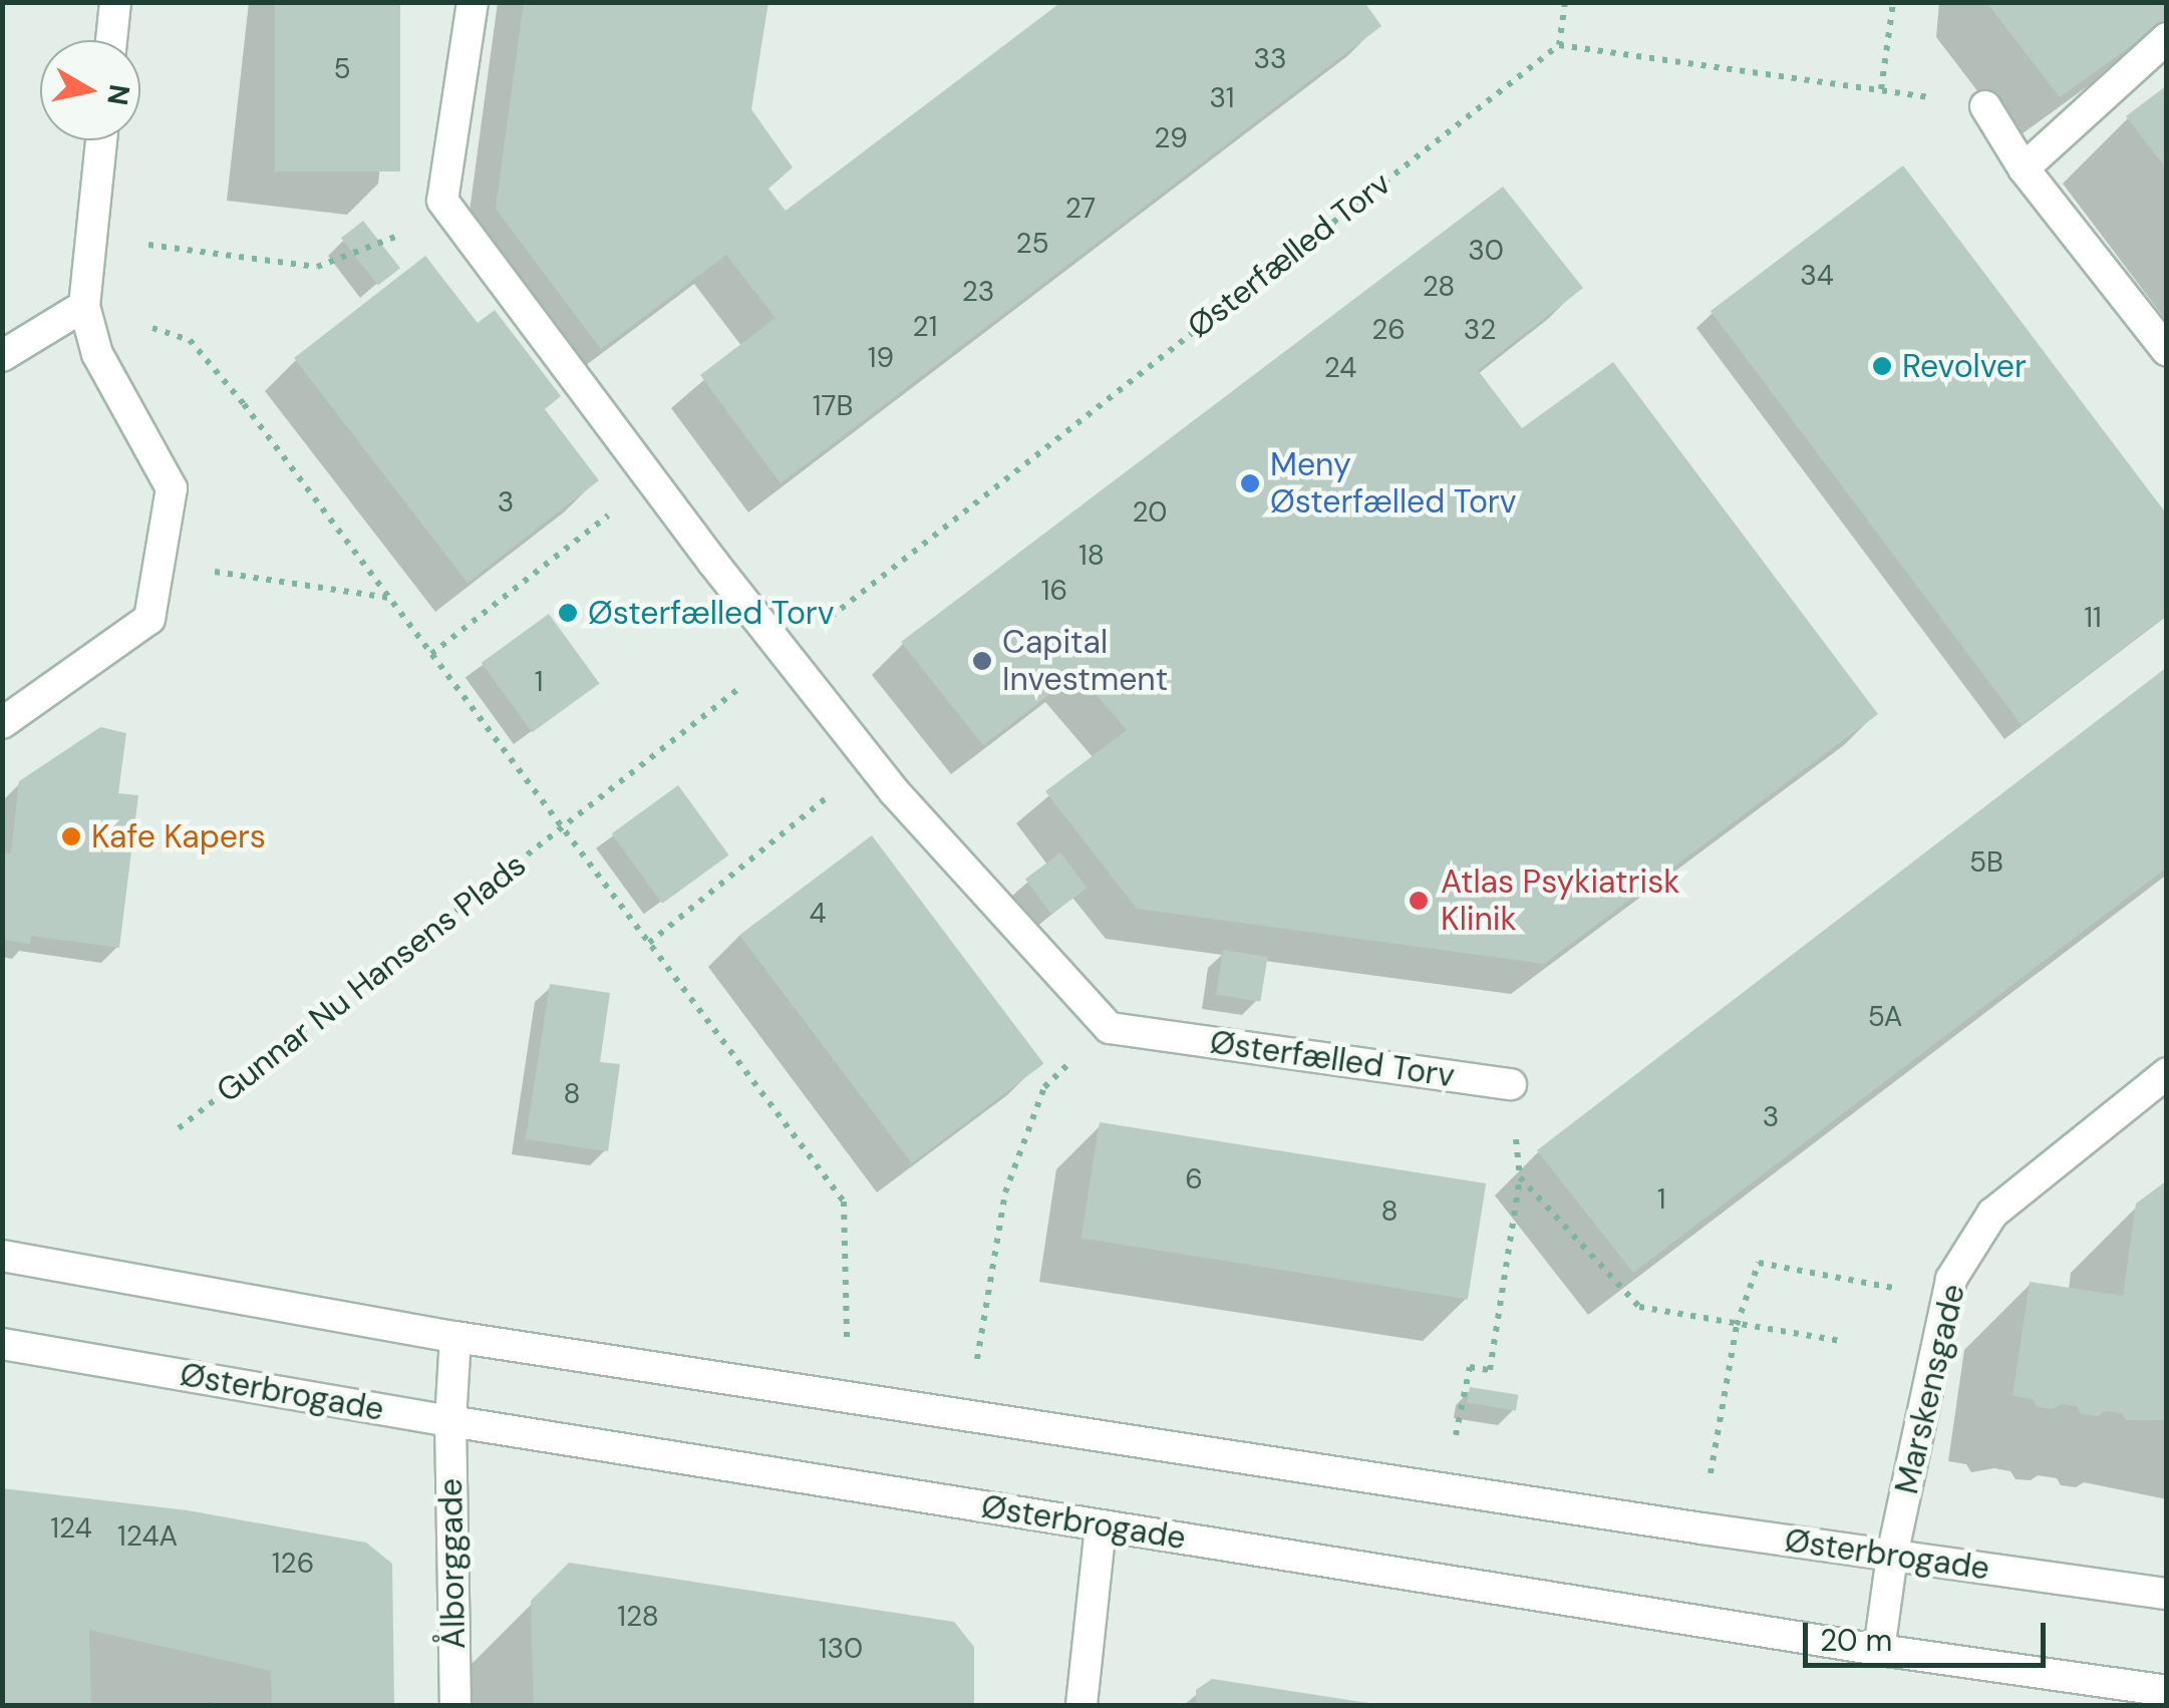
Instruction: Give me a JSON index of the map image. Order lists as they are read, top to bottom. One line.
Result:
{"streets":{"street":["Østerfælled Torv","Marskensgade","Østerbrogade","Ålborggade"],"path":["Gunnar Nu Hansens Plads"]},"crossings":[["Østerfælled Torv","Gunnar Nu Hansens Plads"],["Marskensgade","Østerbrogade"],["Østerbrogade","Ålborggade"]],"places":["Revolver","Meny Østerfælled Torv","Østerfælled Torv","Capital Investment","Kafe Kapers","Atlas Psykiatrisk Klinik"],"house_numbers":["33","5","31","29","27","25","30","34","28","23","21","26","32","19","24","17B","3","20","18","16","11","1","5B","4","5A","8","3","6","1","8","124","124A","126","128","130"],"scale_bar":"20 m","north":"right"}
